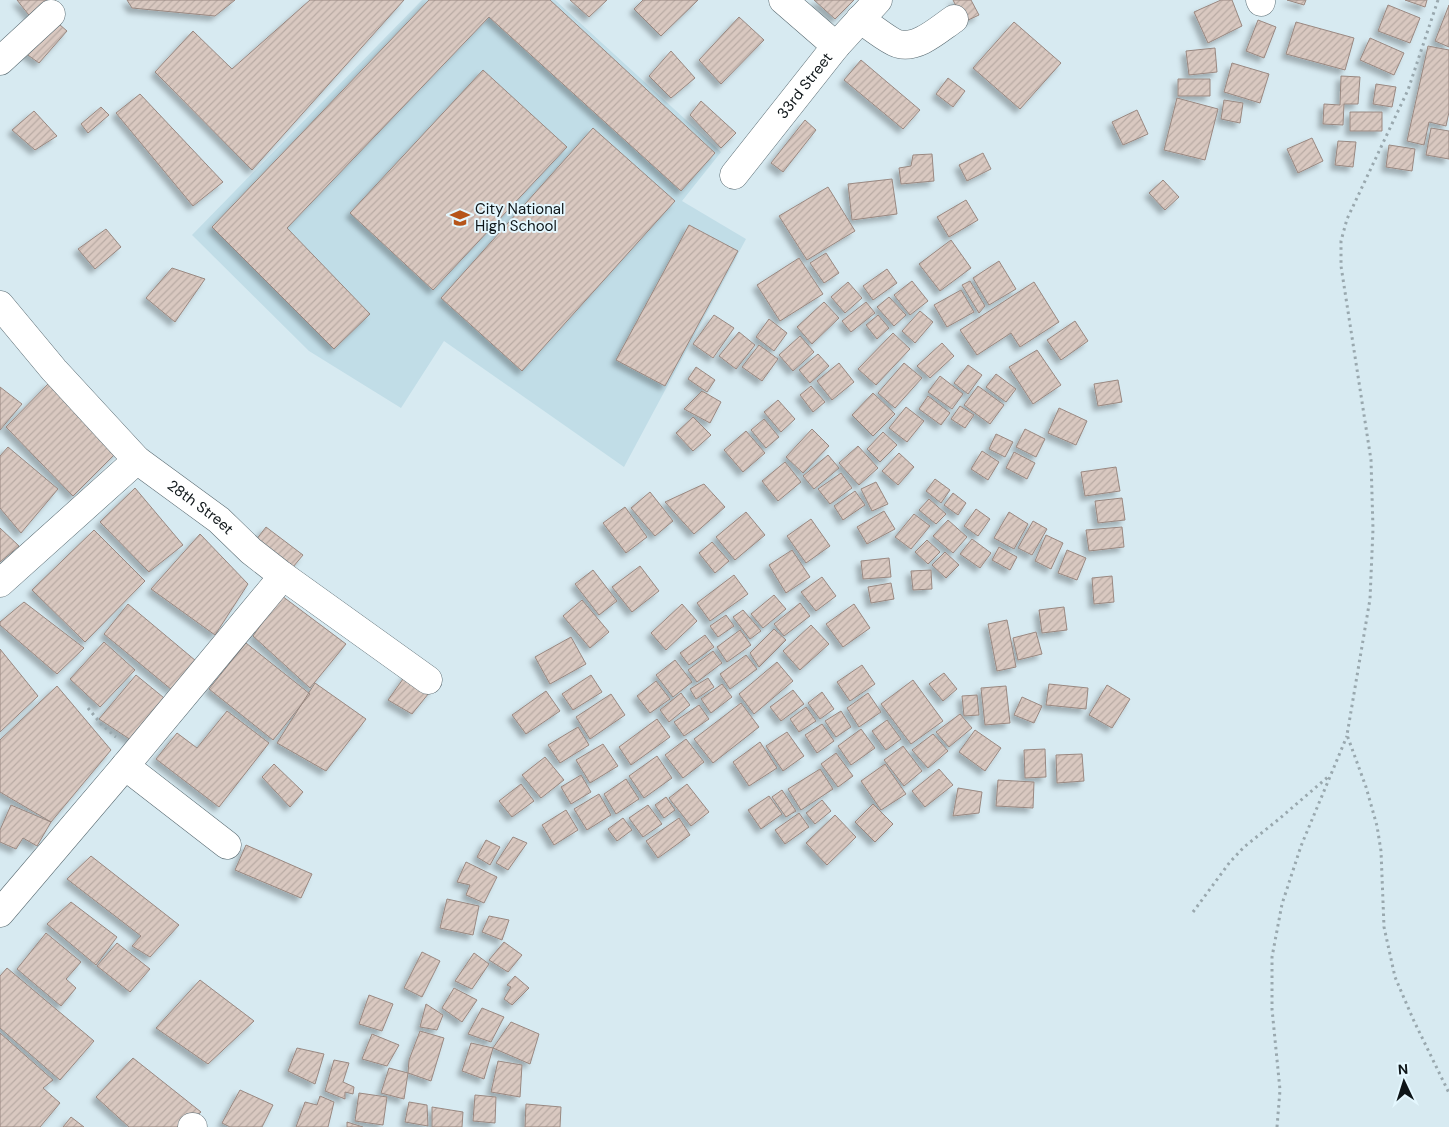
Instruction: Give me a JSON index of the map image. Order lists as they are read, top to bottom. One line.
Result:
{"streets":{"street":["33rd Street","28th Street"]},"places":{"school or university":["City National High School"]},"north":"top"}
